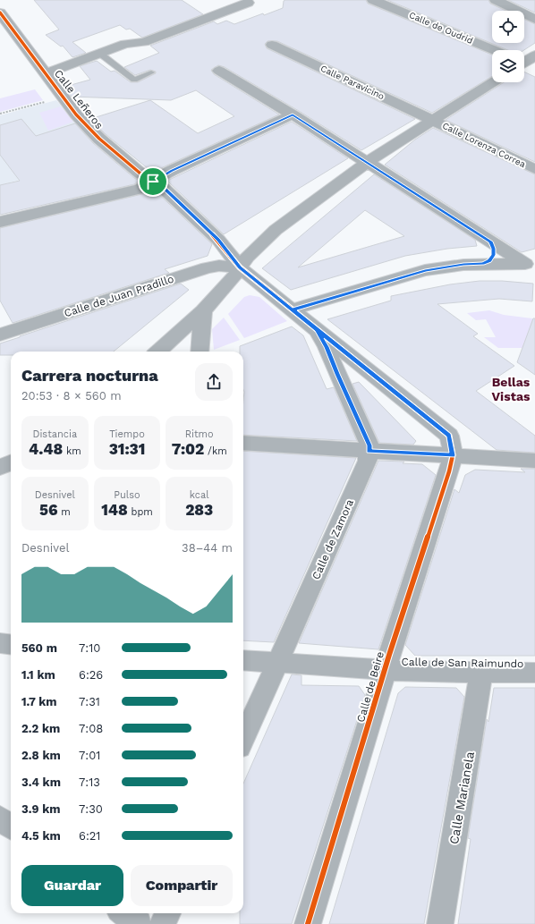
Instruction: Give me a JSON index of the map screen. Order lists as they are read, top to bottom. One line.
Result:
{"streets":{"street":["Calle de Oudrid","Calle Paravicino","Calle Leñeros","Calle Lorenza Correa","Calle de Juan Pradillo","Calle de Zamora","Calle de San Raimundo","Calle de Beire","Calle Marianela"]},"crossings":[["Calle Paravicino","Calle Lorenza Correa"],["Calle Leñeros","Calle de Juan Pradillo"],["Calle Leñeros","Calle de Beire"],["Calle de Zamora","Calle de San Raimundo"],["Calle de San Raimundo","Calle de Beire"],["Calle de San Raimundo","Calle Marianela"]],"districts":["Bellas Vistas"],"page":{"heading":["Carrera nocturna","20:53 · 8 × 560 m"],"stats":[["Distancia","4.48 km"],["Tiempo","31:31"],["Ritmo","7:02 /km"],["Desnivel","56 m"],["Pulso","148 bpm"],["kcal","283"]],"chart":["Desnivel","38–44 m"],"list":[{"name":"560 m","note":"7:10"},{"name":"1.1 km","note":"6:26"},{"name":"1.7 km","note":"7:31"},{"name":"2.2 km","note":"7:08"},{"name":"2.8 km","note":"7:01"},{"name":"3.4 km","note":"7:13"},{"name":"3.9 km","note":"7:30"},{"name":"4.5 km","note":"6:21"}],"buttons":["Guardar","Compartir"]}}
